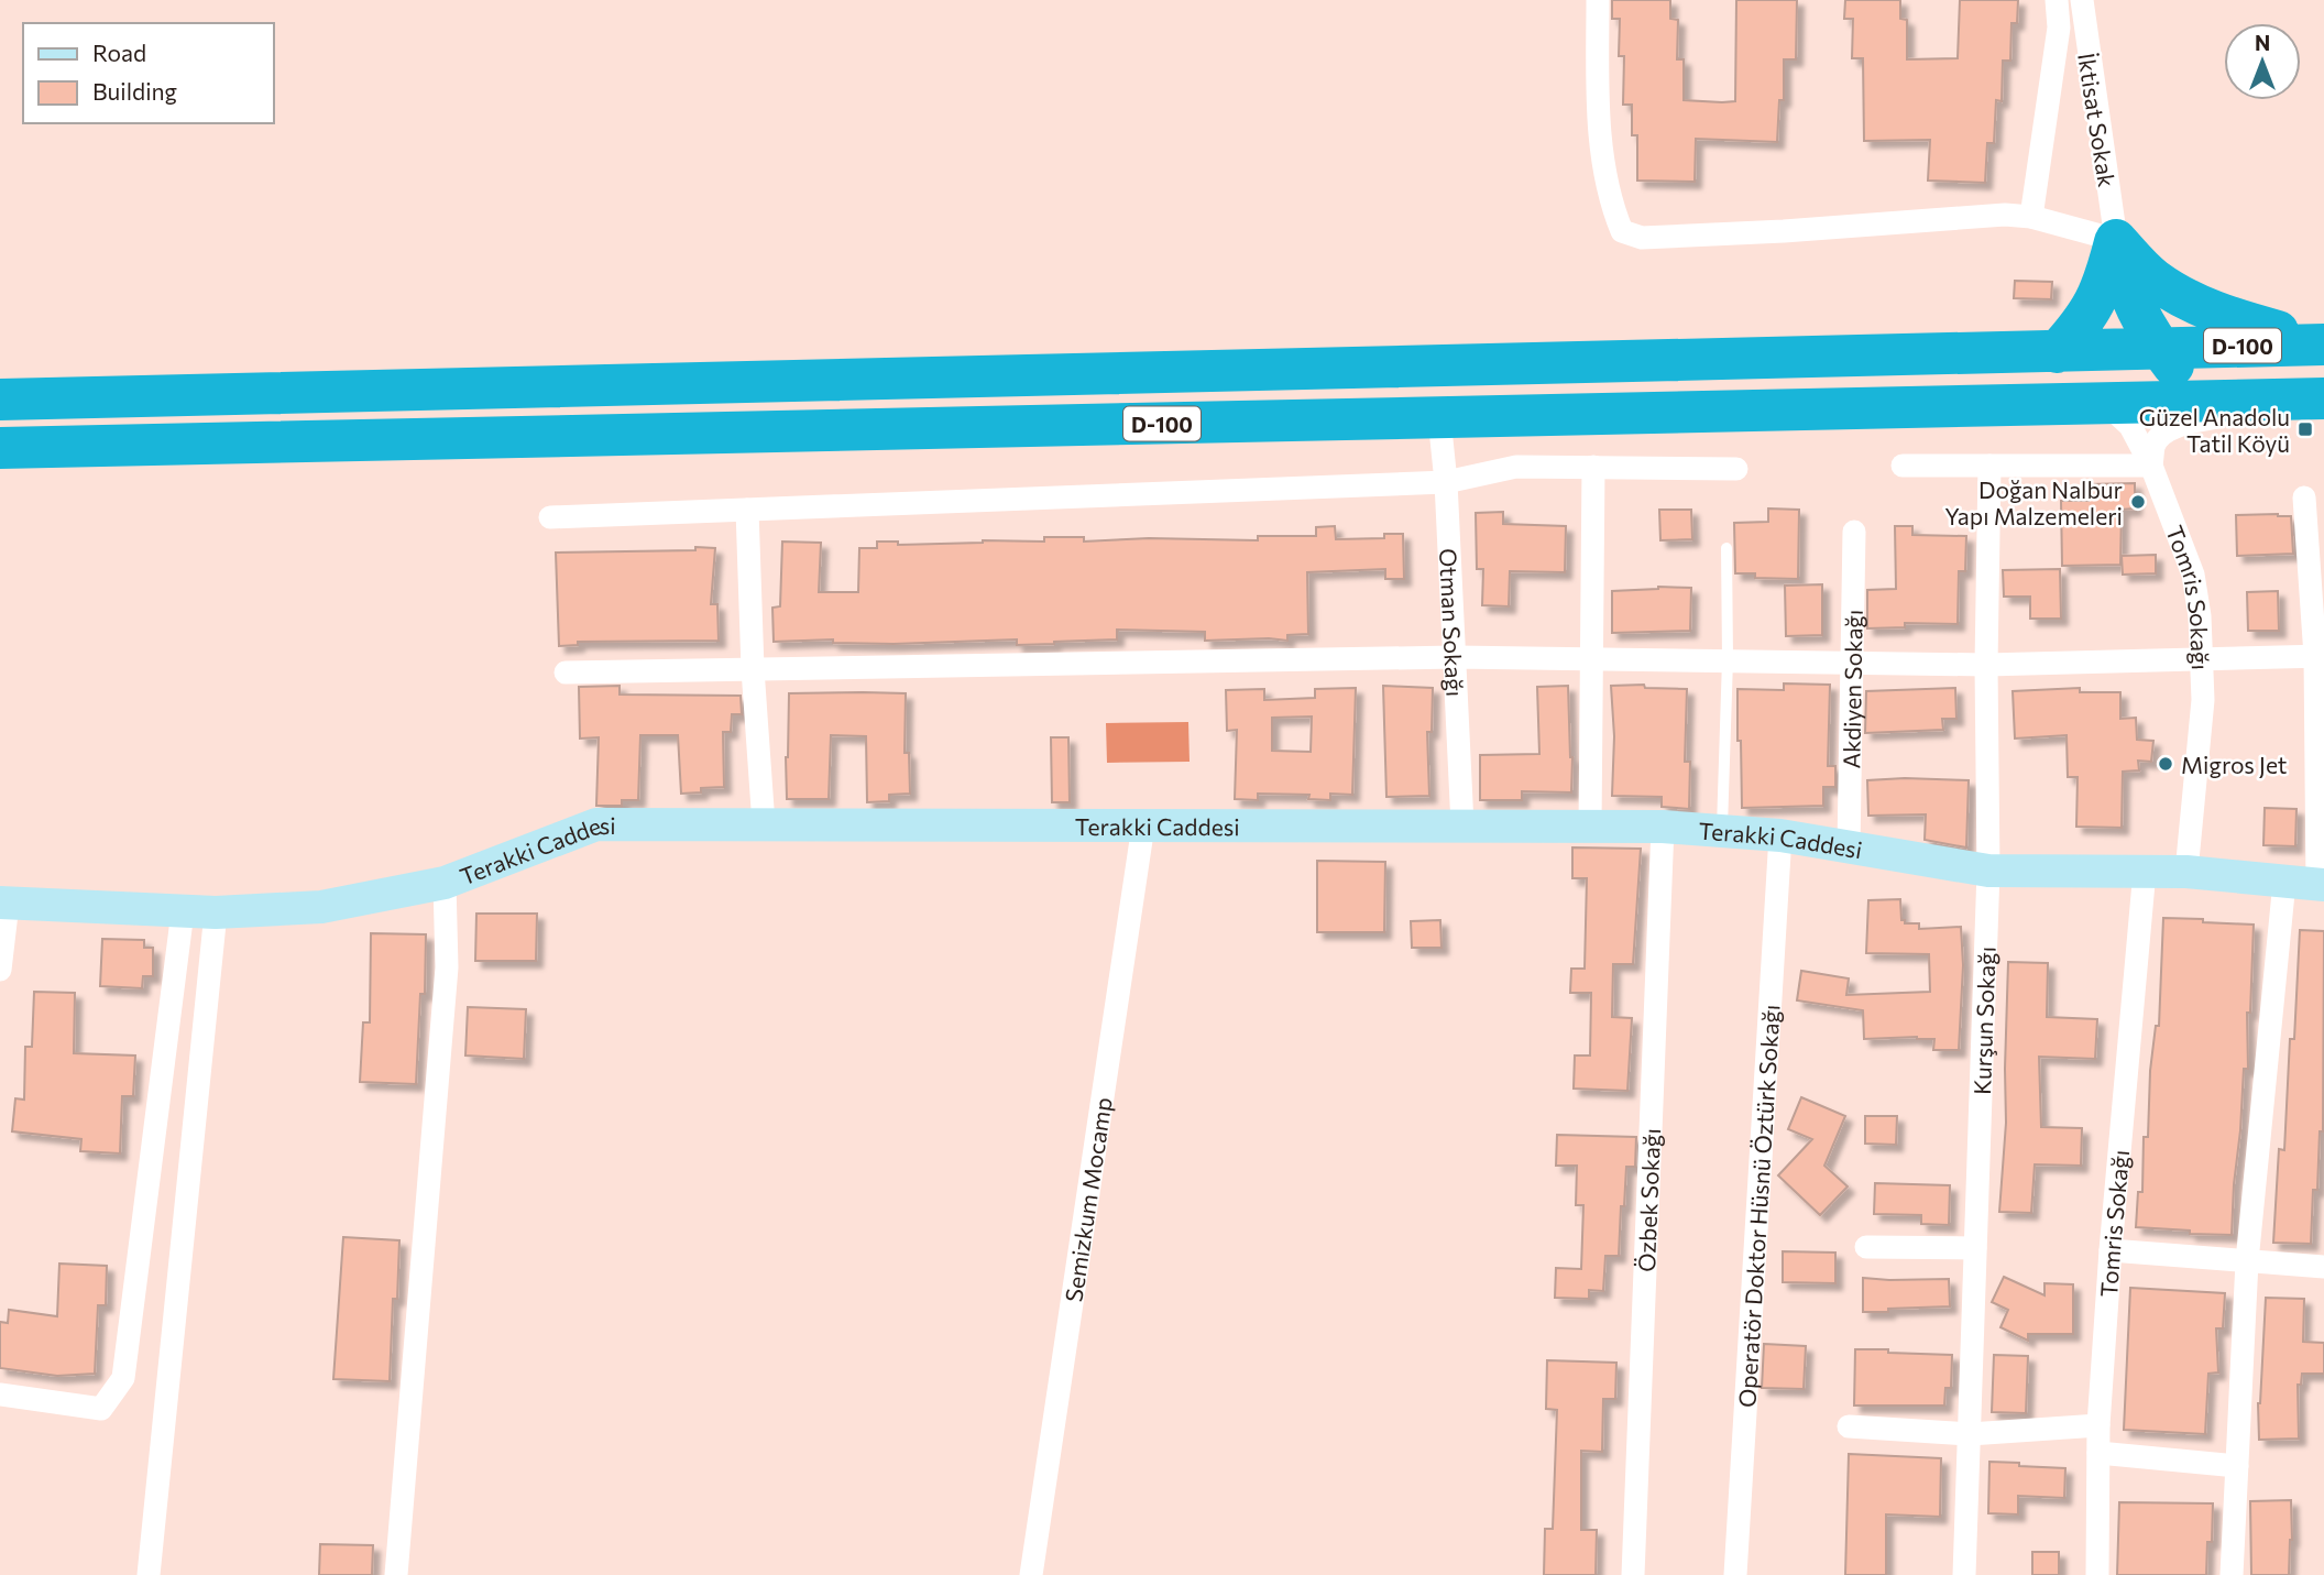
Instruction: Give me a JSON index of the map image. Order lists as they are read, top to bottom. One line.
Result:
{"streets":{"highway":["D-100"],"street":["İktisat Sokak","Tomris Sokağı","Otman Sokağı","Akdiyen Sokağı","Terakki Caddesi","Kurşun Sokağı","Semizkum Mocamp","Özbek Sokağı","Operatör Doktor Hüsnü Öztürk Sokağı"]},"crossings":[["D-100","Tomris Sokağı"],["D-100","Otman Sokağı"],["Tomris Sokağı","Terakki Caddesi"],["Otman Sokağı","Terakki Caddesi"],["Akdiyen Sokağı","Terakki Caddesi"],["Terakki Caddesi","Kurşun Sokağı"],["Terakki Caddesi","Semizkum Mocamp"],["Terakki Caddesi","Özbek Sokağı"],["Terakki Caddesi","Operatör Doktor Hüsnü Öztürk Sokağı"]],"places":{"transit":["Güzel Anadolu Tatil Köyü"],"other":["Doğan Nalbur Yapı Malzemeleri","Migros Jet"]},"legend":["Road","Building"],"north":"top"}
